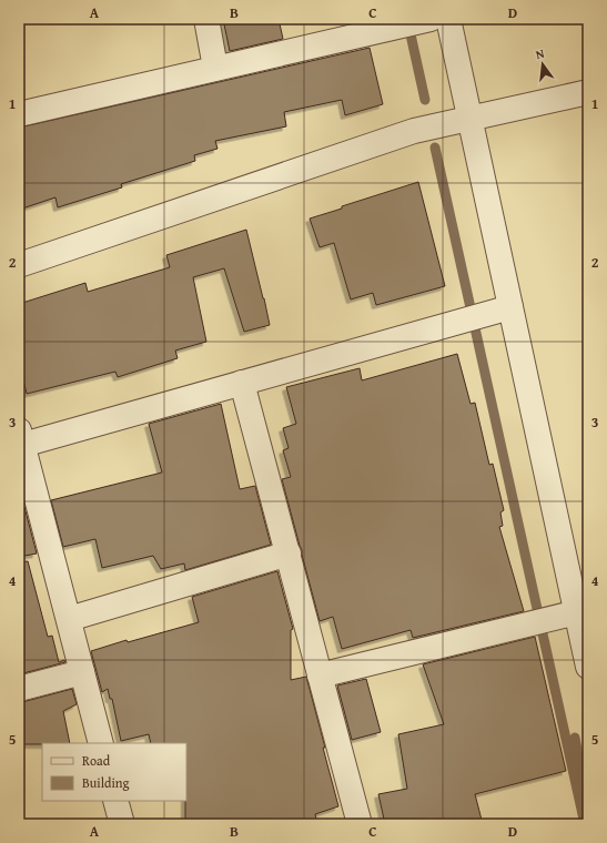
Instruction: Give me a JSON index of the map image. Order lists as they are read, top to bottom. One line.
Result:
{"legend":["Road","Building"],"north":"top","grid":{"columns":["A","B","C","D"],"rows":["1","2","3","4","5"]}}
